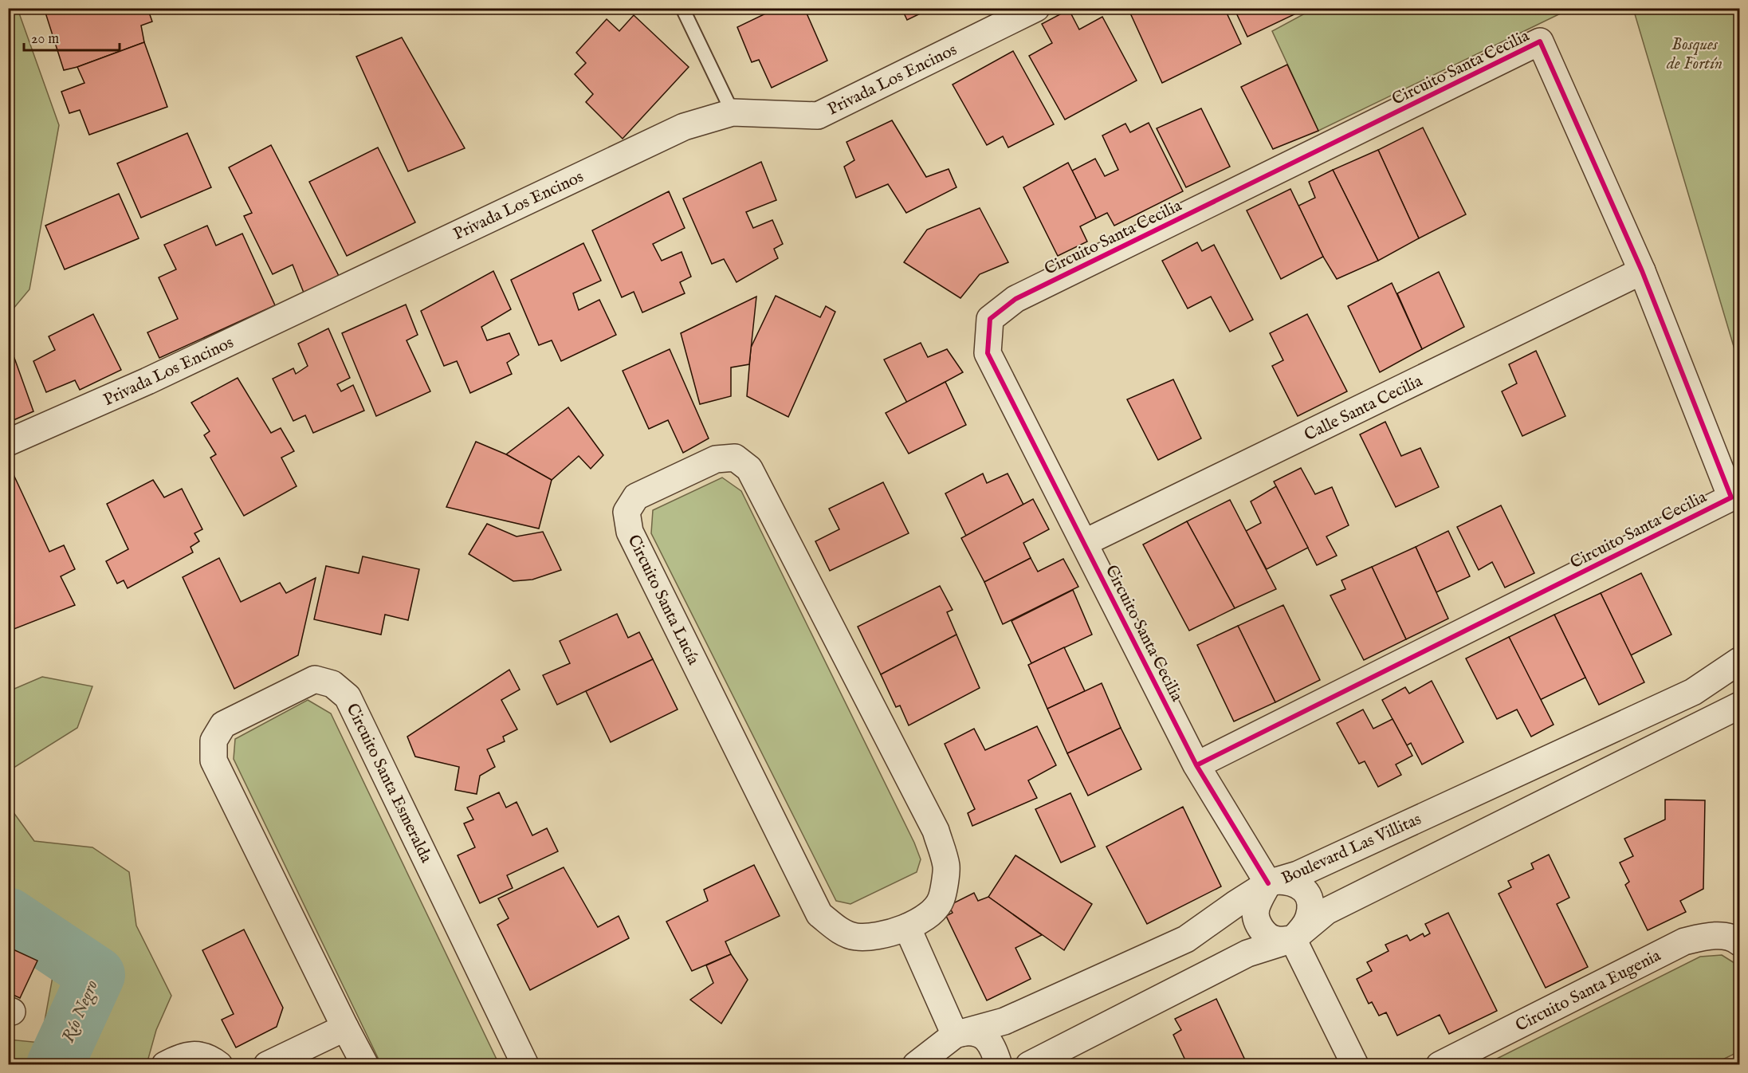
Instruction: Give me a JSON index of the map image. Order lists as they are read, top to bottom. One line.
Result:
{"streets":{"street":["Circuito Santa Cecilia","Privada Los Encinos","Calle Santa Cecilia","Circuito Santa Lucía","Circuito Santa Esmeralda","Boulevard Las Villitas","Circuito Santa Eugenia"]},"crossings":[["Circuito Santa Cecilia","Calle Santa Cecilia"],["Circuito Santa Cecilia","Boulevard Las Villitas"]],"water":["Río Negro"],"parks":["Bosques de Fortín"],"scale_bar":"20 m"}
